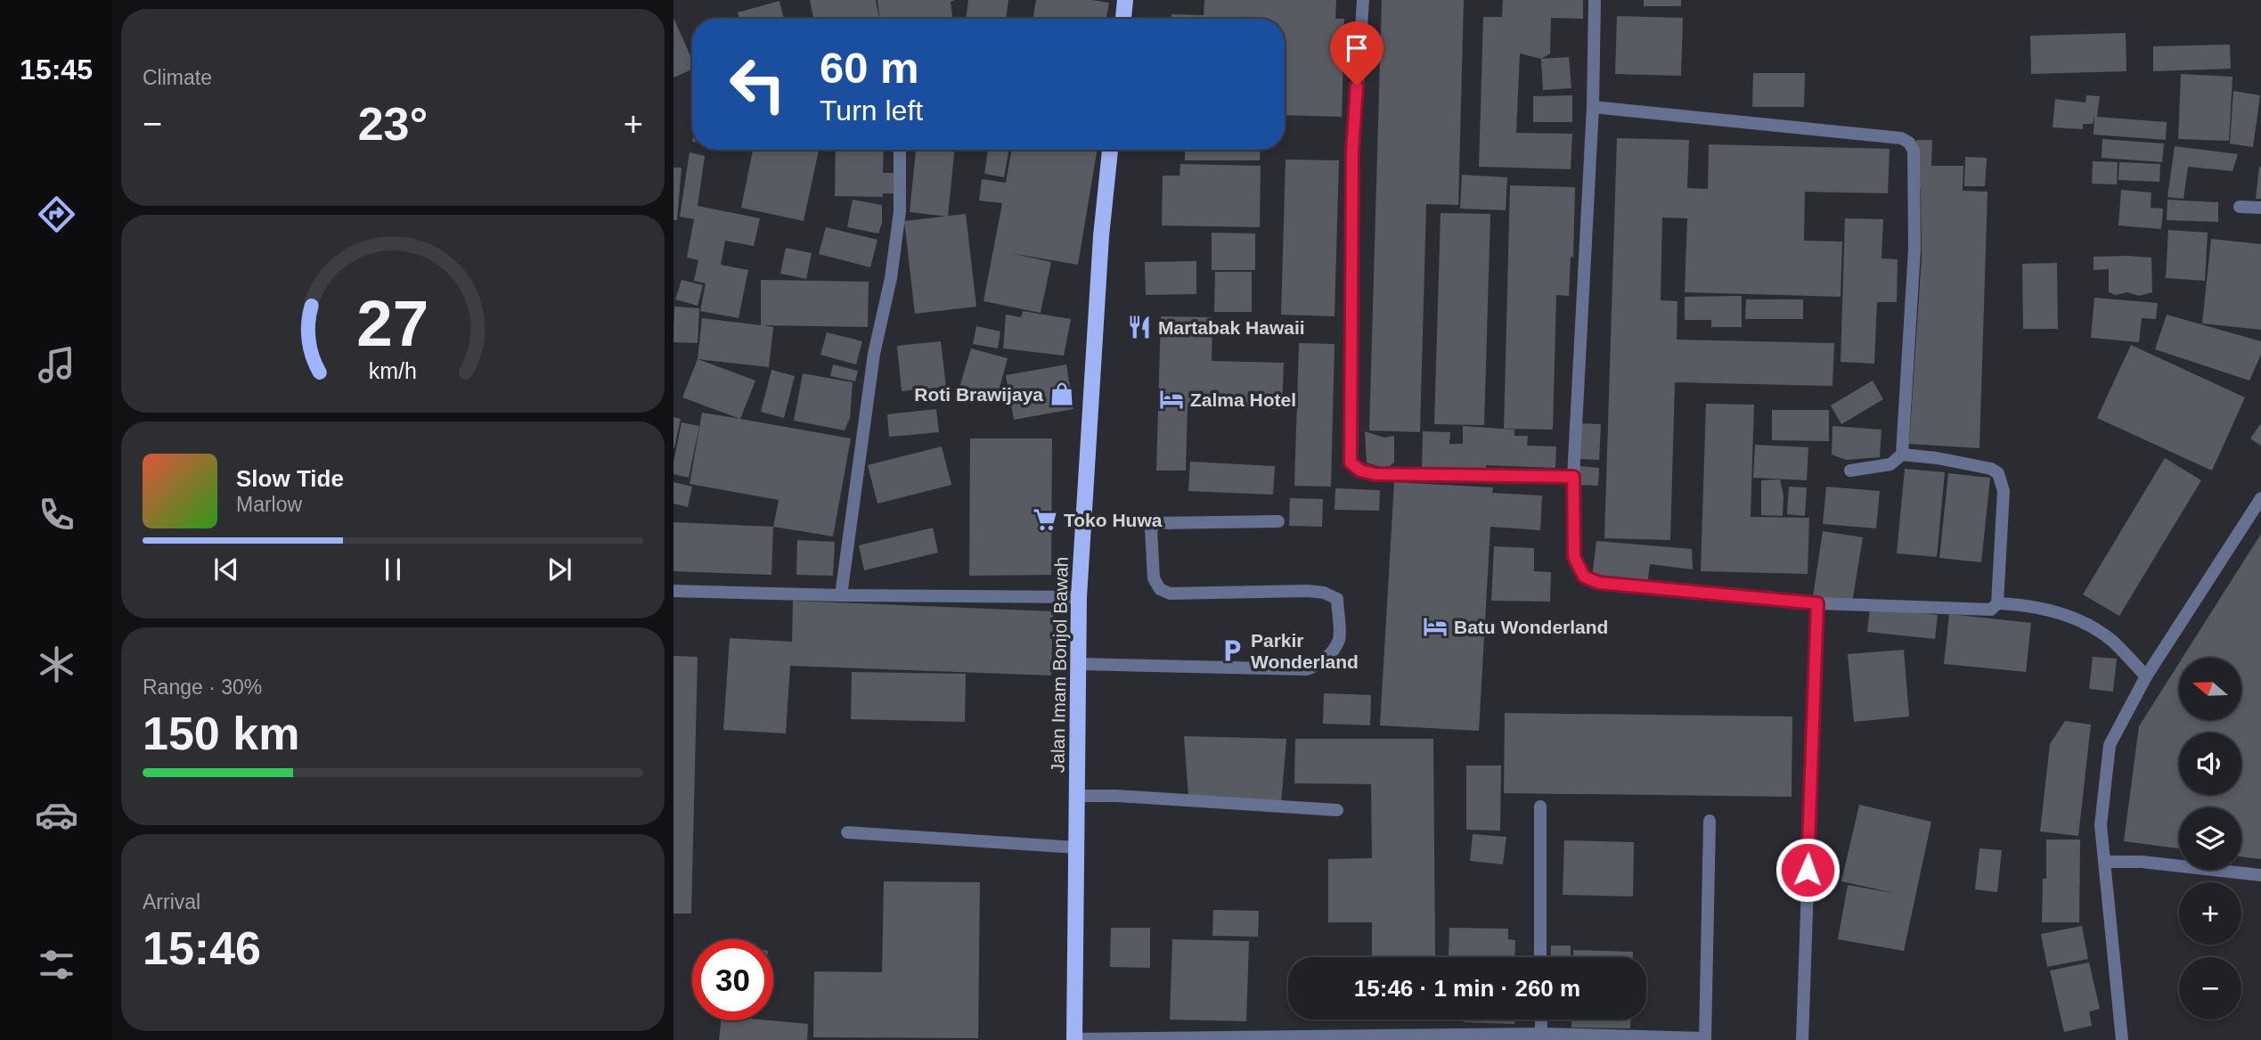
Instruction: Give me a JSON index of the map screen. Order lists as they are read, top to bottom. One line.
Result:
{"streets":{"main road":["Jalan Imam Bonjol Bawah"]},"places":{"restaurant":["Martabak Hawaii"],"shop":["Roti Brawijaya"],"hotel":["Zalma Hotel","Batu Wonderland"],"supermarket":["Toko Huwa"],"parking":["Parkir Wonderland"]},"north":"left","page":{"tabs":"15:45","tile":["Climate",["Range · 30%","150 km"],["Arrival","15:46"]],"turn":["60 m","Turn left"],"heat":["−","23°","+"],"song":["Slow Tide","Marlow"],"map_buttons":["+","−"],"limit":"30","trip":"15:46 · 1 min · 260 m","gauge":["27","km/h"]}}
